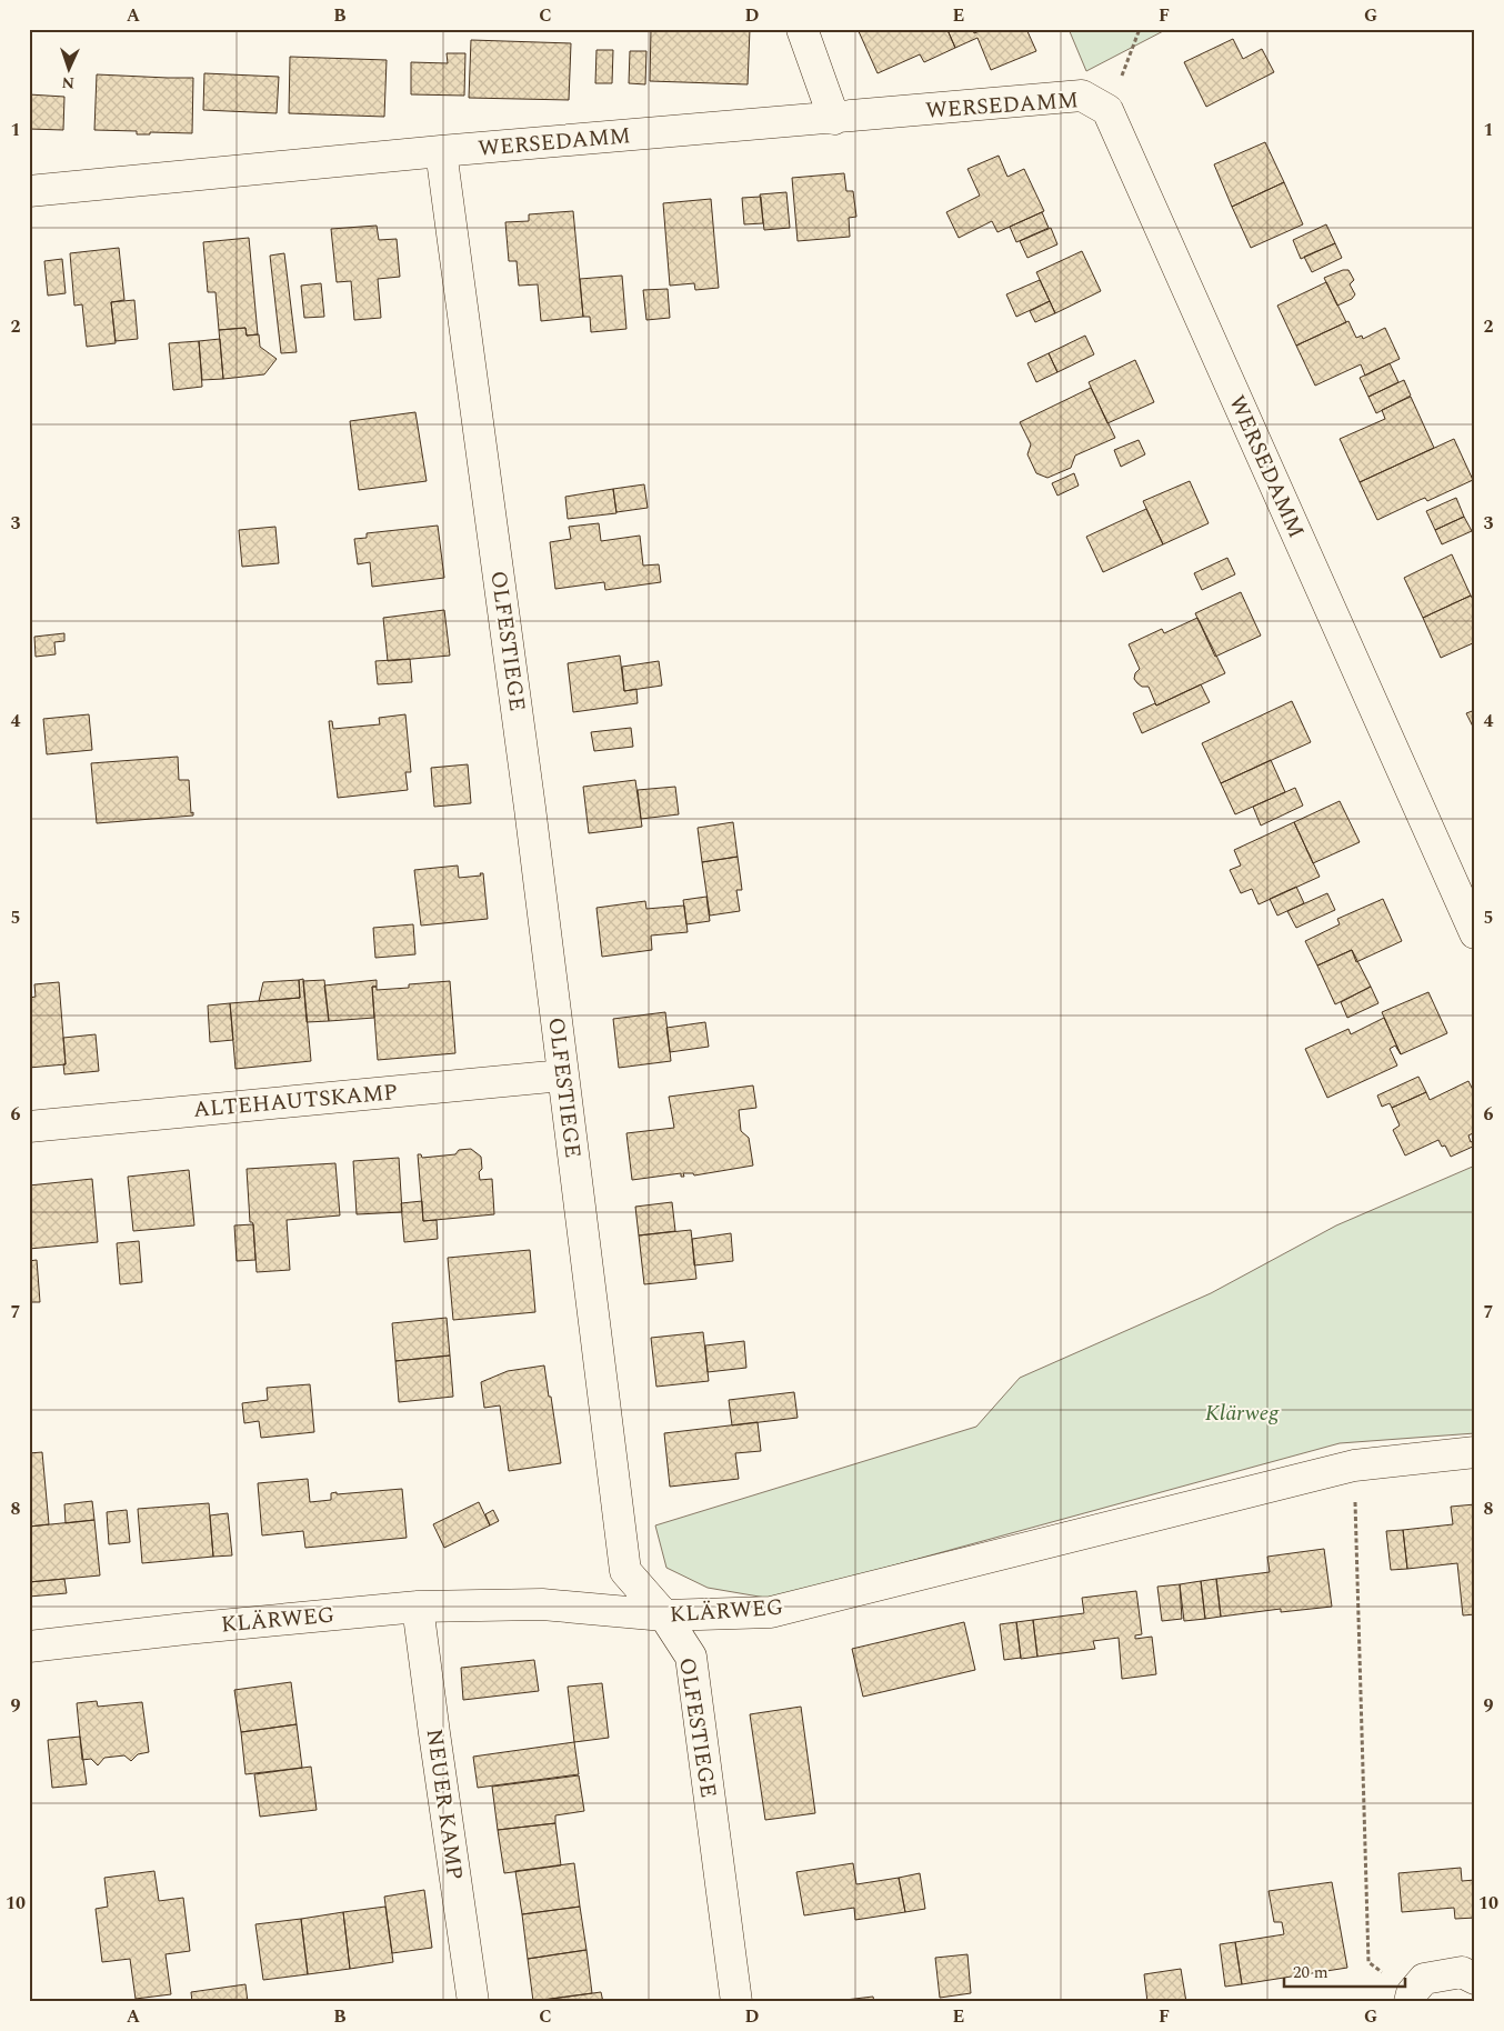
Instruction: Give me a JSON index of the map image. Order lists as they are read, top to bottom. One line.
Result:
{"streets":{"street":["WERSEDAMM","OLFESTIEGE","ALTEHAUTSKAMP","KLÄRWEG","NEUER KAMP"]},"crossings":[["WERSEDAMM","OLFESTIEGE"],["OLFESTIEGE","ALTEHAUTSKAMP"],["OLFESTIEGE","KLÄRWEG"],["KLÄRWEG","NEUER KAMP"]],"parks":["Klärweg"],"scale_bar":"20 m","north":"bottom","grid":{"columns":["A","B","C","D","E","F","G"],"rows":["1","2","3","4","5","6","7","8","9","10"]}}
